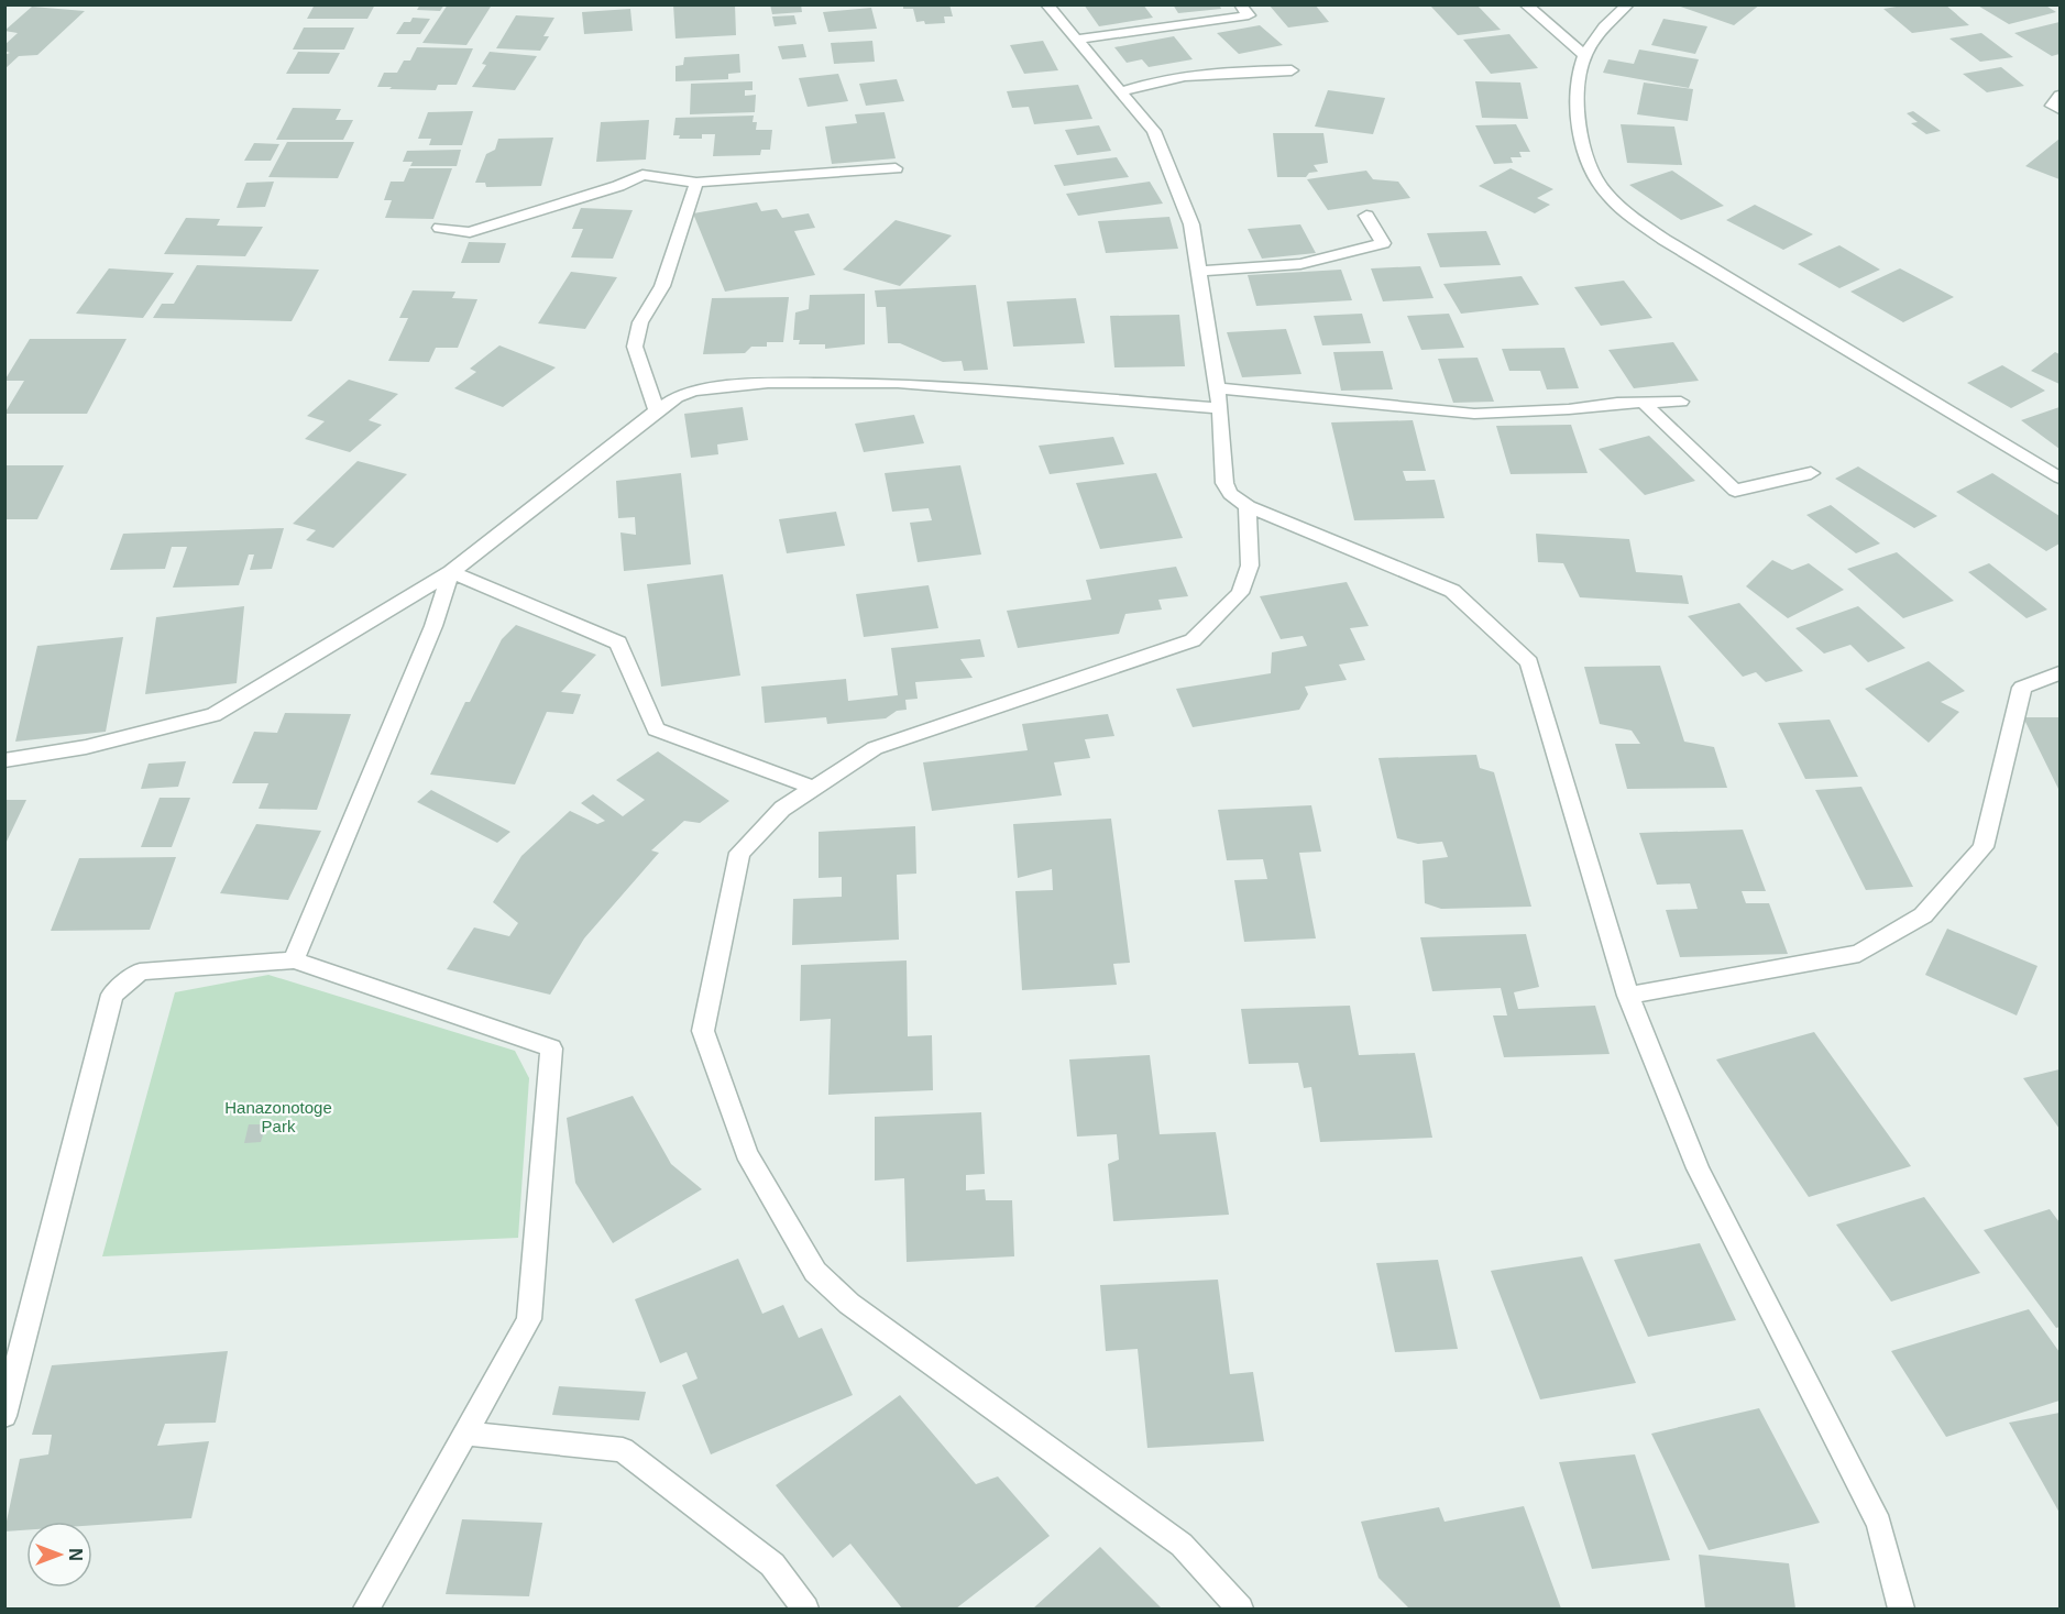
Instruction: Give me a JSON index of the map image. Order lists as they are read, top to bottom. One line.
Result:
{"parks":["Hanazonotoge Park"],"north":"right"}
